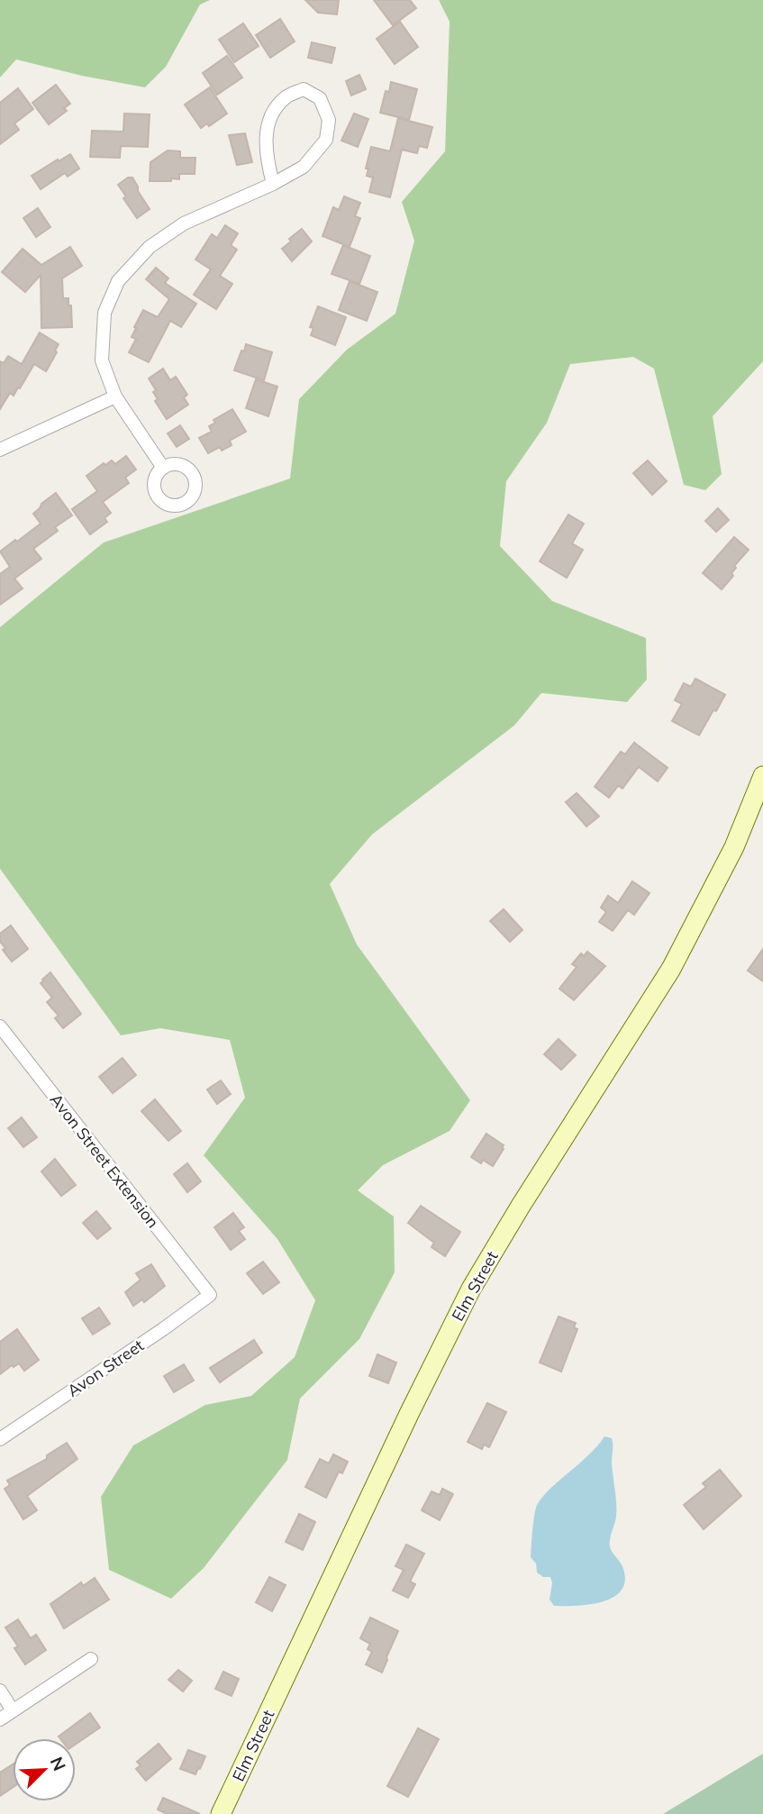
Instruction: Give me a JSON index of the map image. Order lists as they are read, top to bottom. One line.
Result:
{"streets":{"street":["Avon Street Extension","Elm Street","Avon Street"]},"crossings":[["Avon Street Extension","Avon Street"]],"north":"top right"}
